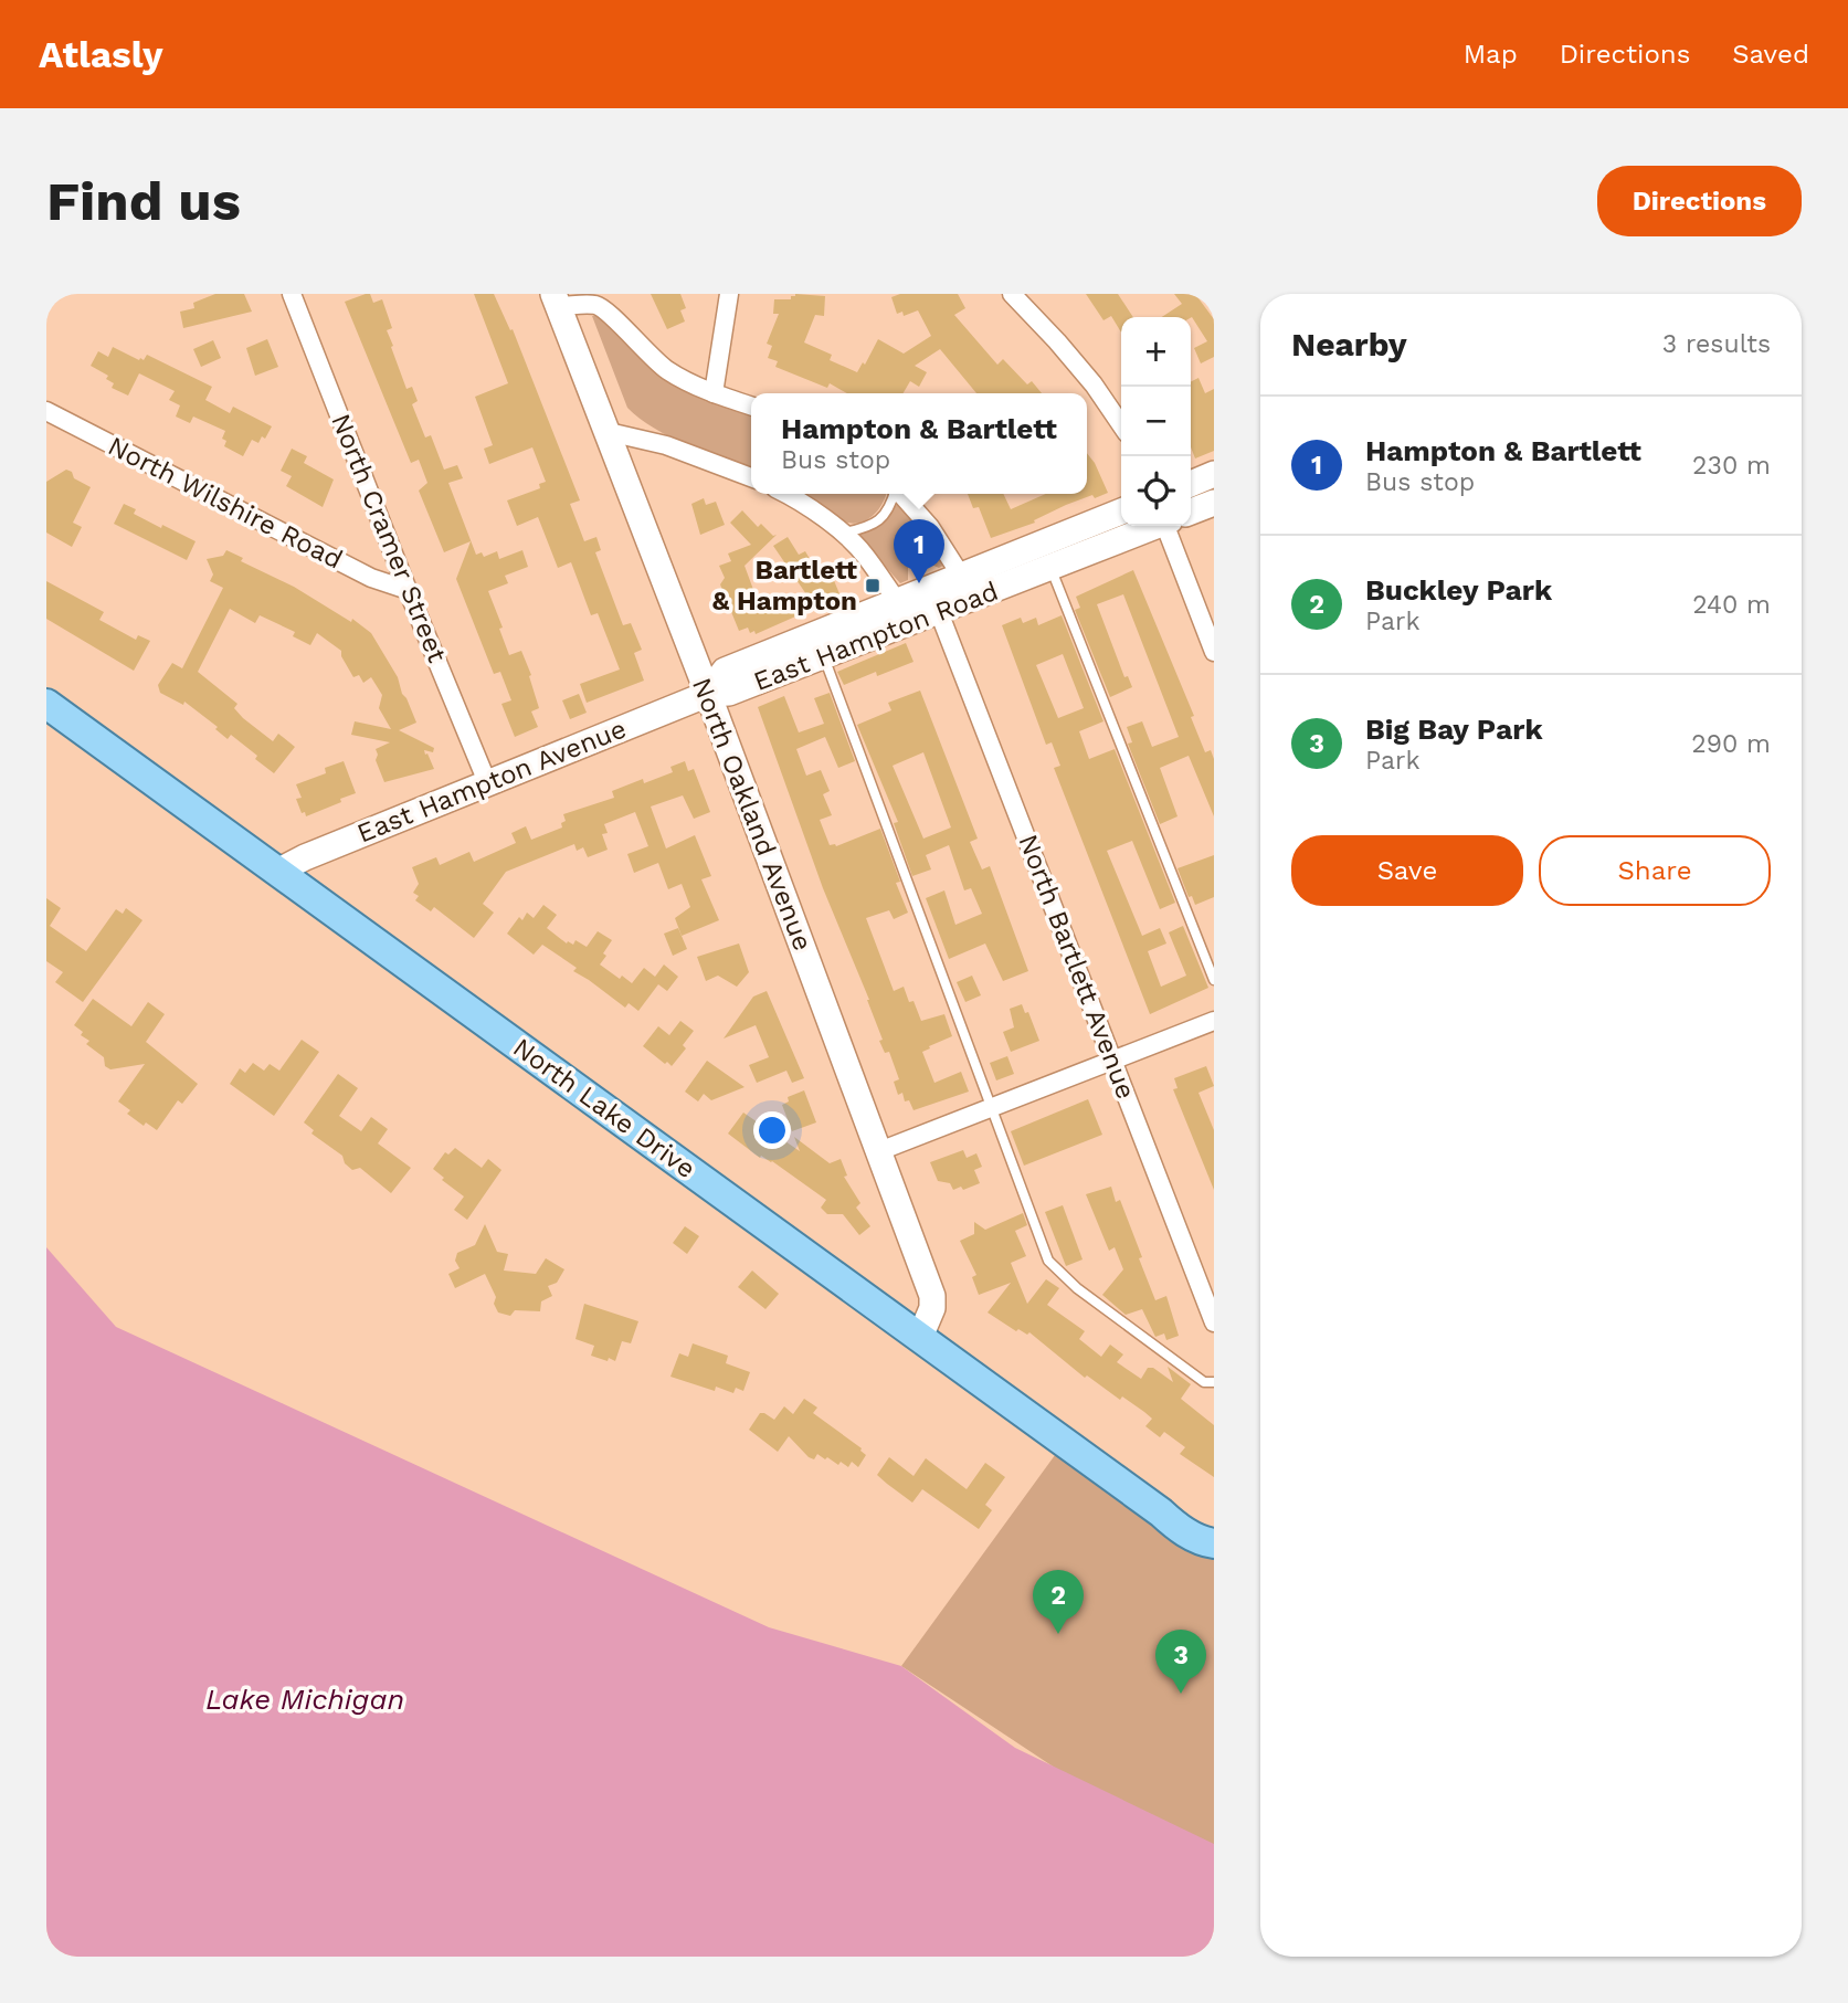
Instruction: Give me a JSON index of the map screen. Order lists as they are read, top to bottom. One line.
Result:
{"streets":{"main road":["East Hampton Road","East Hampton Avenue","North Oakland Avenue","North Lake Drive"],"street":["North Wilshire Road","North Cramer Street","North Bartlett Avenue"]},"crossings":[["North Wilshire Road","North Cramer Street"],["North Cramer Street","East Hampton Avenue"],["East Hampton Road","East Hampton Avenue"],["East Hampton Road","North Oakland Avenue"],["East Hampton Road","North Bartlett Avenue"],["East Hampton Avenue","North Oakland Avenue"],["East Hampton Avenue","North Lake Drive"],["North Oakland Avenue","North Lake Drive"]],"water":["Lake Michigan"],"places":{"transit":["Bartlett & Hampton"]},"page":{"header":"Atlasly","nav":["Map","Directions","Saved"],"buttons":["Directions",["Save","Share"]],"title":"Find us","heading":["Nearby","3 results"],"map_buttons":["+","−"],"popup":["Hampton & Bartlett","Bus stop"],"list":[{"mark":"1","name":"Hampton & Bartlett","note":"Bus stop","value":"230 m"},{"mark":"2","name":"Buckley Park","note":"Park","value":"240 m"},{"mark":"3","name":"Big Bay Park","note":"Park","value":"290 m"}],"pins":["1","2","3"]}}
